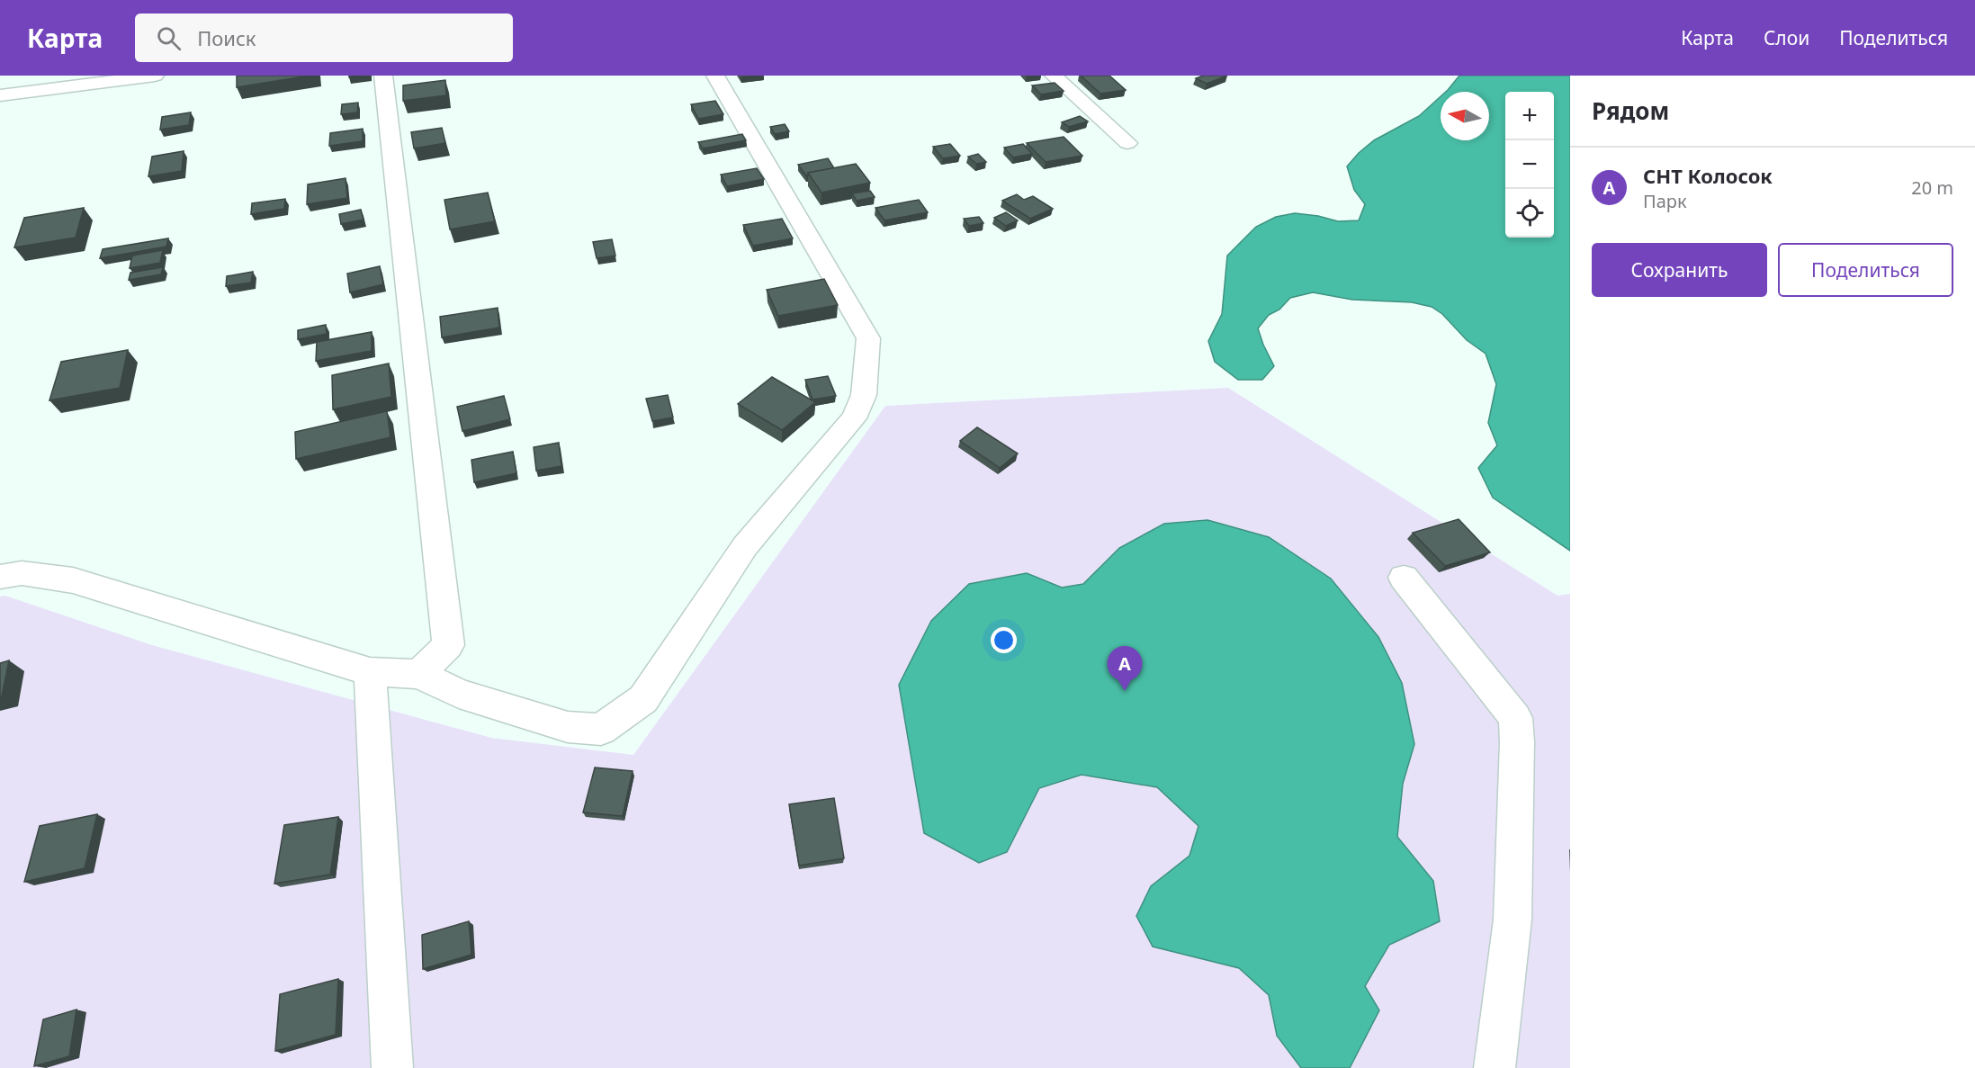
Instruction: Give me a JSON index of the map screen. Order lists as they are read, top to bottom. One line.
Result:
{"north":"left","page":{"header":"Карта","search":"Поиск","nav":["Карта","Слои","Поделиться"],"heading":"Рядом","map_buttons":["+","−"],"list":[{"mark":"A","name":"СНТ Колосок","note":"Парк","value":"20 m"}],"buttons":["Сохранить","Поделиться"],"pins":"A"}}
